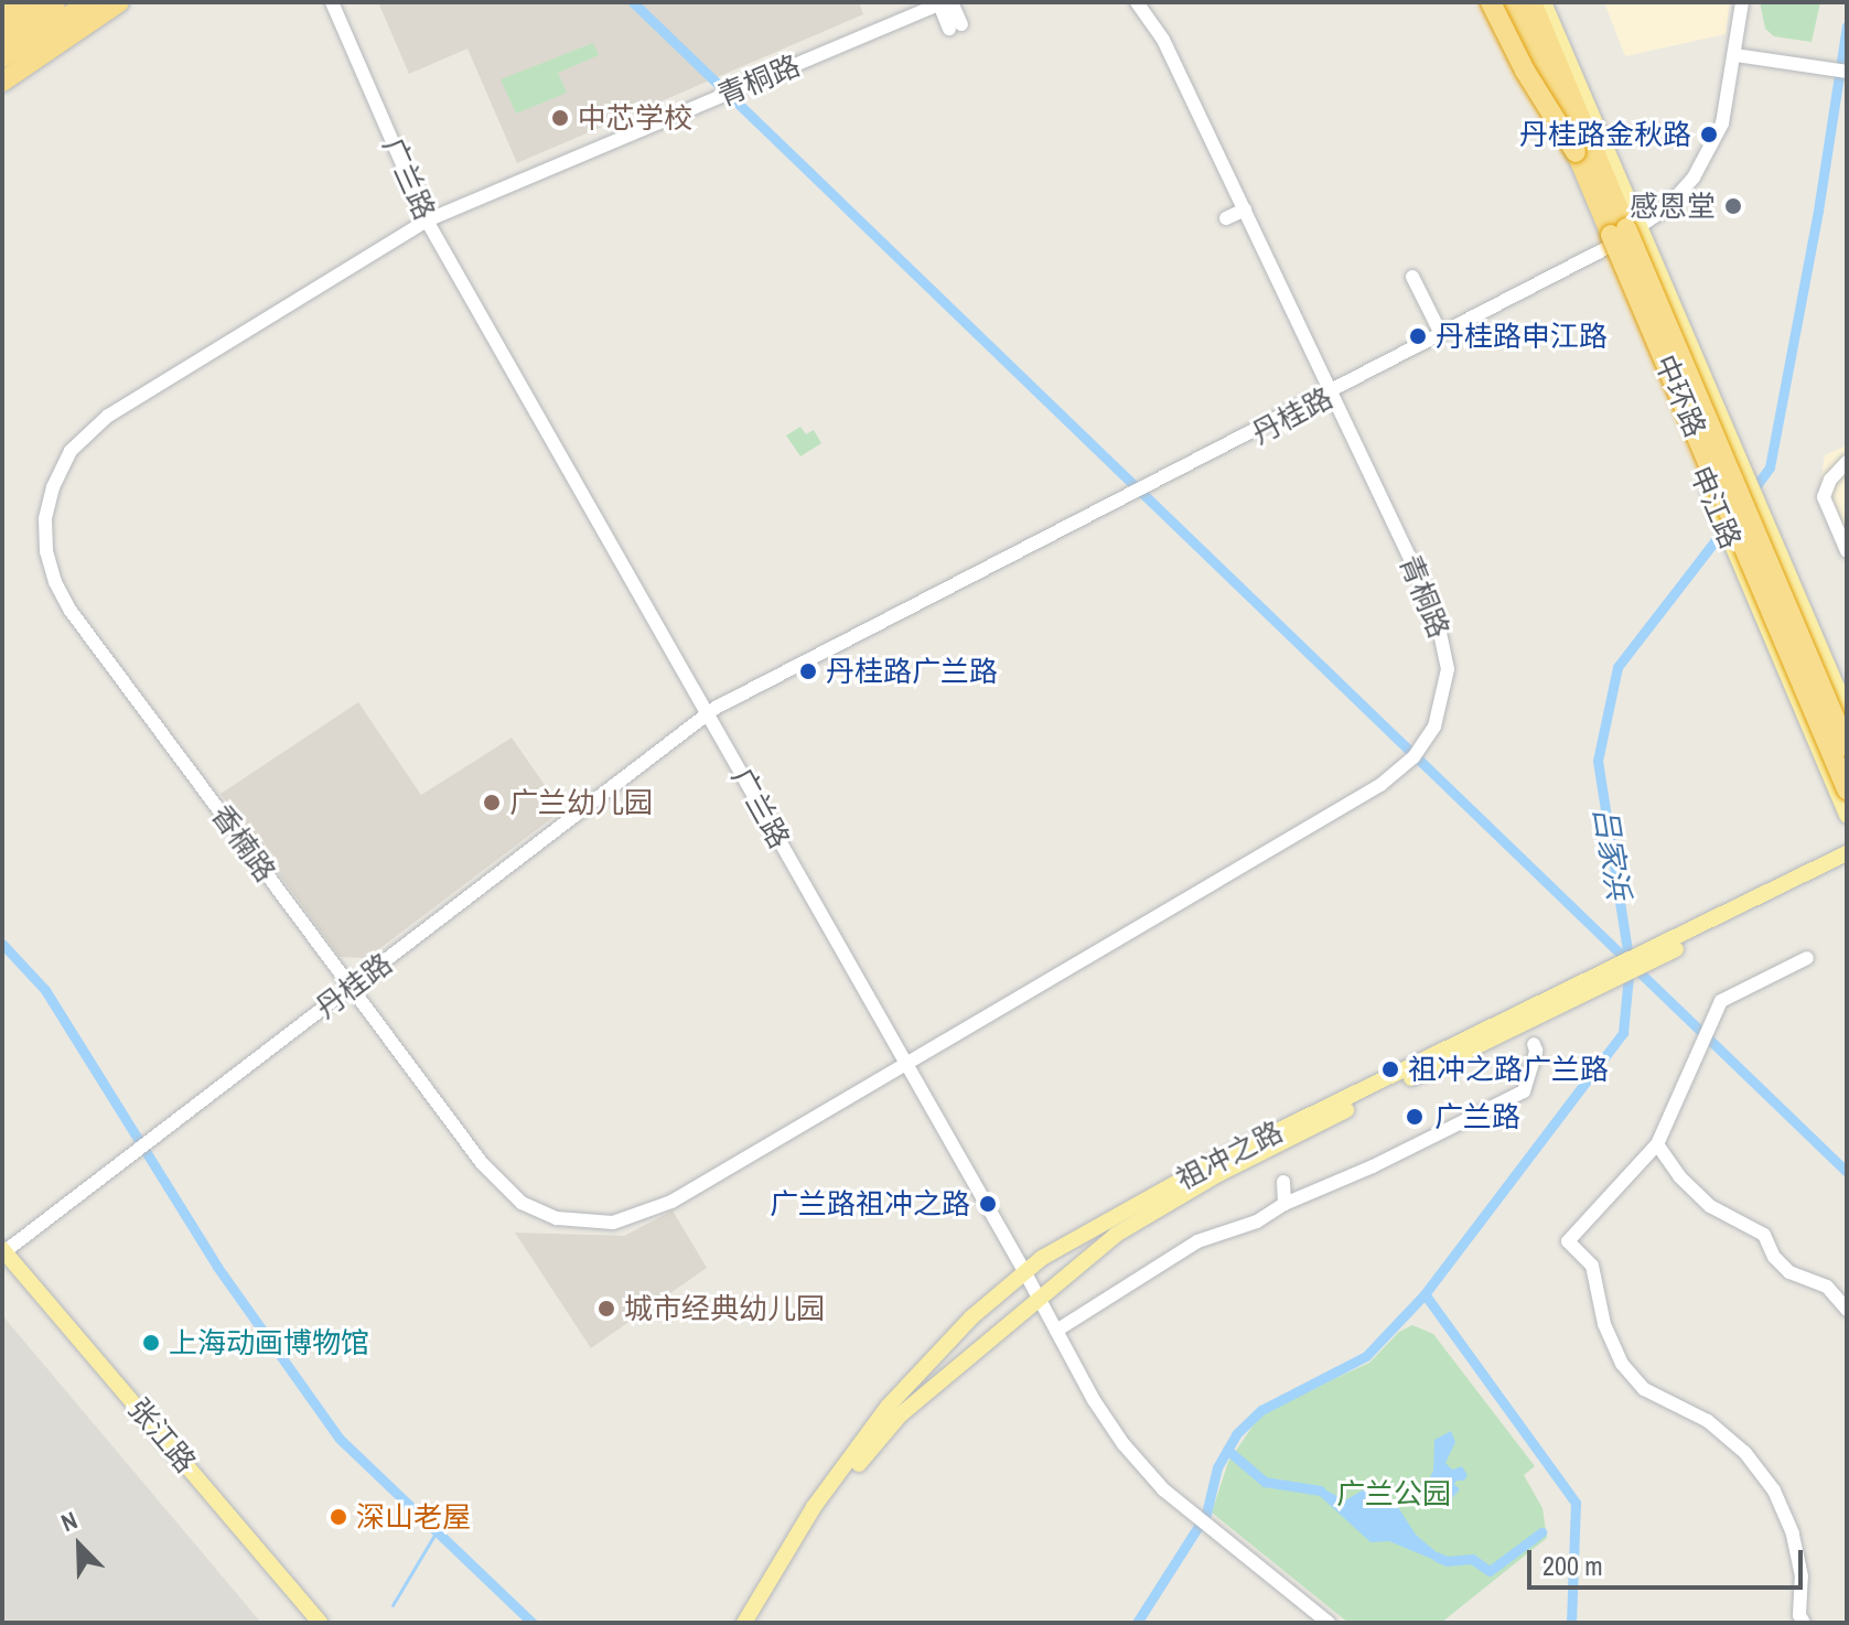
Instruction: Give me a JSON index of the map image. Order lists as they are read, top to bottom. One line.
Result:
{"streets":{"highway":["中环路"],"main road":["申江路","祖冲之路","张江路"],"street":["青桐路","广兰路","丹桂路","香楠路"]},"crossings":[["青桐路","广兰路"],["青桐路","丹桂路"],["青桐路","香楠路"],["广兰路","丹桂路"],["广兰路","香楠路"],["广兰路","祖冲之路"],["中环路","丹桂路"],["中环路","申江路"],["丹桂路","申江路"],["丹桂路","香楠路"],["丹桂路","张江路"]],"water":["吕家浜"],"parks":["广兰公园"],"places":["中芯学校","丹桂路金秋路","感恩堂","丹桂路申江路","丹桂路广兰路","广兰幼儿园","祖冲之路广兰路","广兰路","广兰路祖冲之路","城市经典幼儿园","上海动画博物馆","深山老屋"],"scale_bar":"200 m","north":"top left"}
